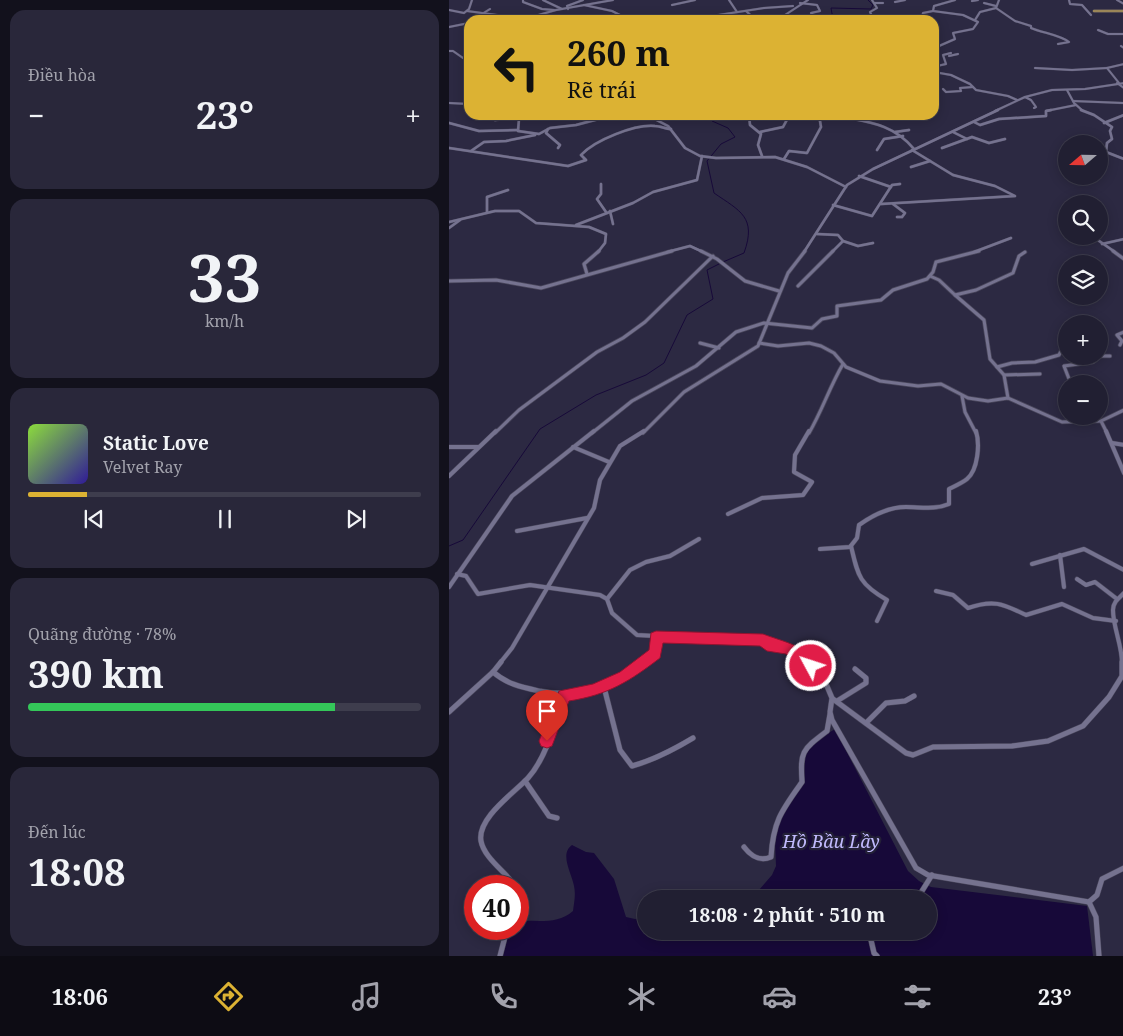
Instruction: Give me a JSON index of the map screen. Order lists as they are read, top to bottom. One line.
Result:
{"water":["Hồ Bầu Lầy"],"north":"left","page":{"tile":["Điều hòa",["33","km/h"],["Quãng đường · 78%","390 km"],["Đến lúc","18:08"]],"turn":["260 m","Rẽ trái"],"heat":["−","23°","+"],"map_buttons":["+","−"],"song":["Static Love","Velvet Ray"],"limit":"40","trip":"18:08 · 2 phút · 510 m","tabs":["18:06","23°"]}}
